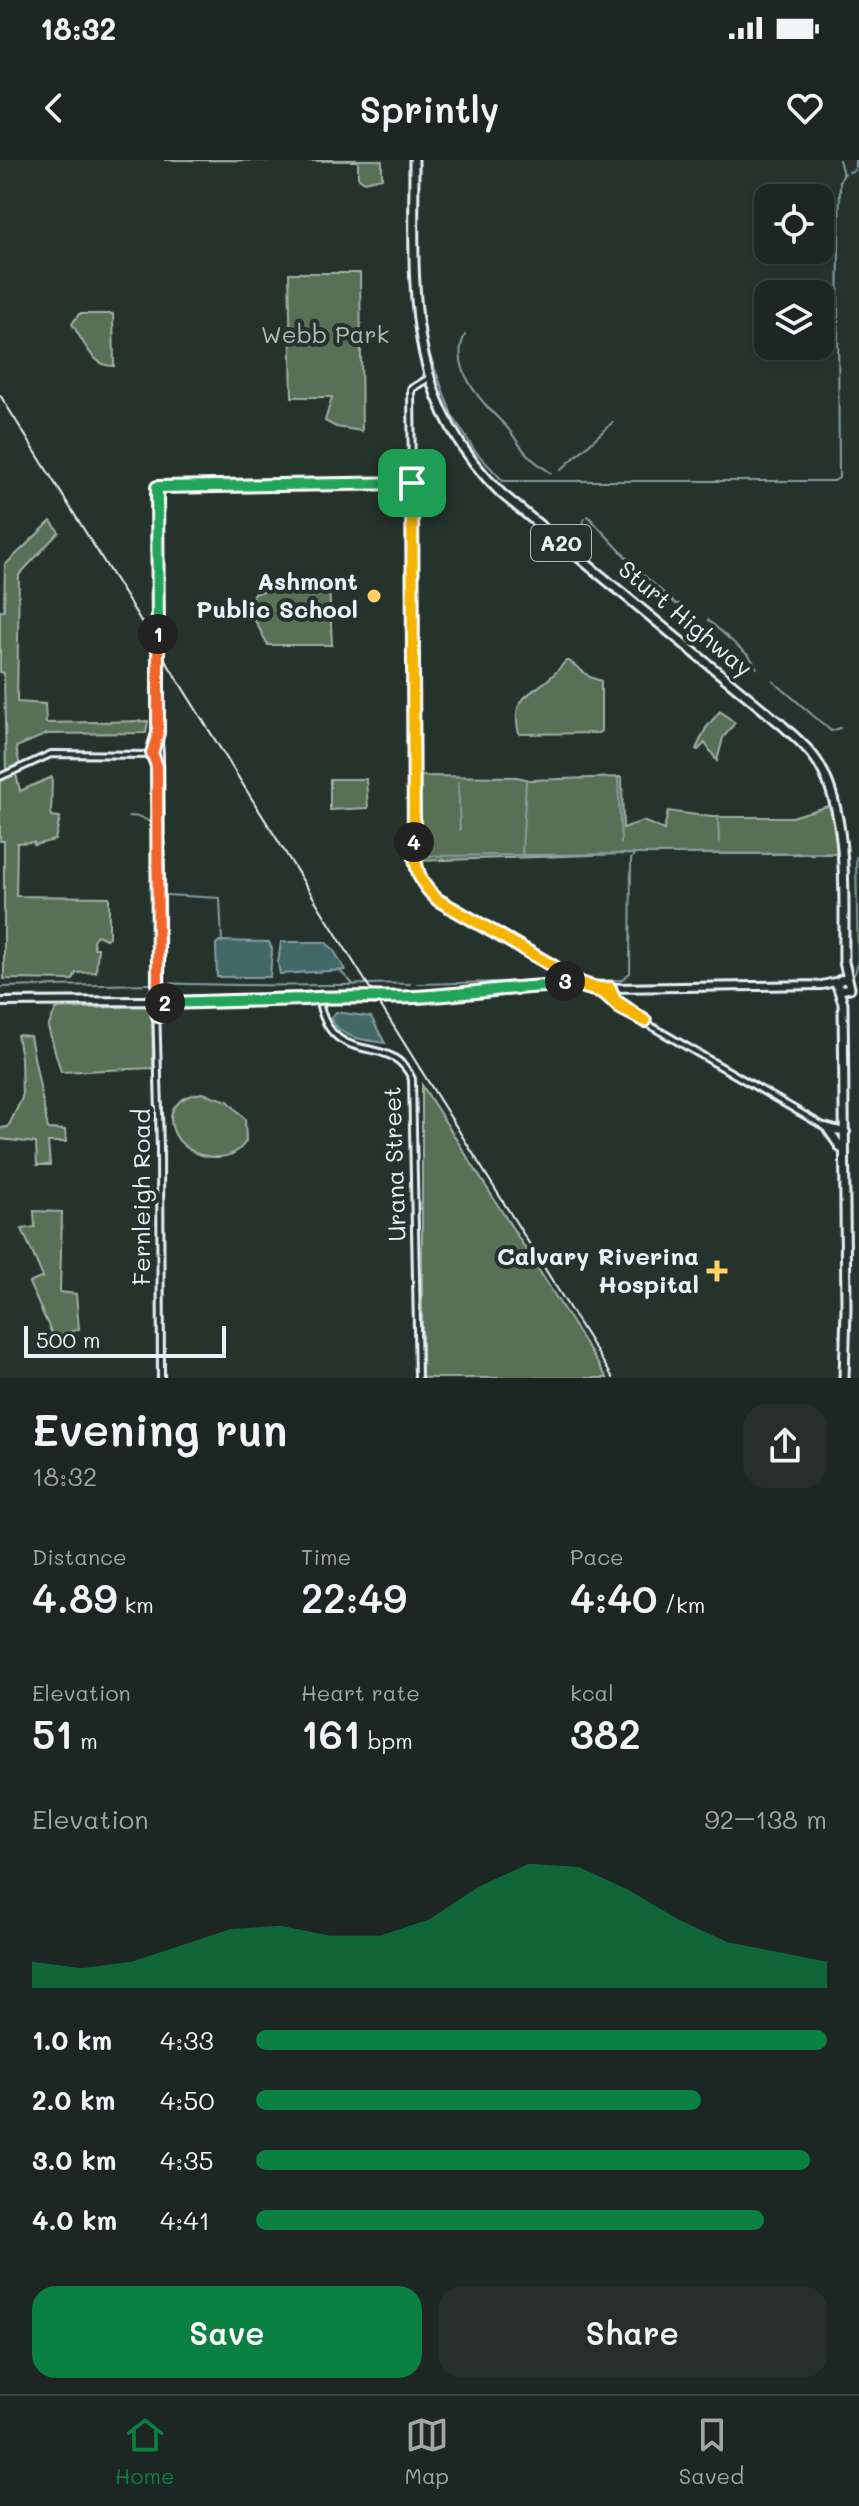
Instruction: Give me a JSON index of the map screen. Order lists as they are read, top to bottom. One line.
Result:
{"streets":{"highway":["A20","Sturt Highway"],"street":["Urana Street","Fernleigh Road"]},"crossings":[["A20","Sturt Highway"]],"parks":["Webb Park"],"places":{"other":["Ashmont Public School"],"health":["Calvary Riverina Hospital"]},"scale_bar":"500 m","page":{"status":"18:32","header":"Sprintly","pins":["1","4","3","2"],"scale":"500 m","heading":["Evening run","18:32"],"stats":[["Distance","4.89 km"],["Time","22:49"],["Pace","4:40 /km"],["Elevation","51 m"],["Heart rate","161 bpm"],["kcal","382"]],"chart":["Elevation","92–138 m"],"list":[{"name":"1.0 km","note":"4:33"},{"name":"2.0 km","note":"4:50"},{"name":"3.0 km","note":"4:35"},{"name":"4.0 km","note":"4:41"}],"buttons":["Save","Share"],"tabs":["Home","Map","Saved"]}}
